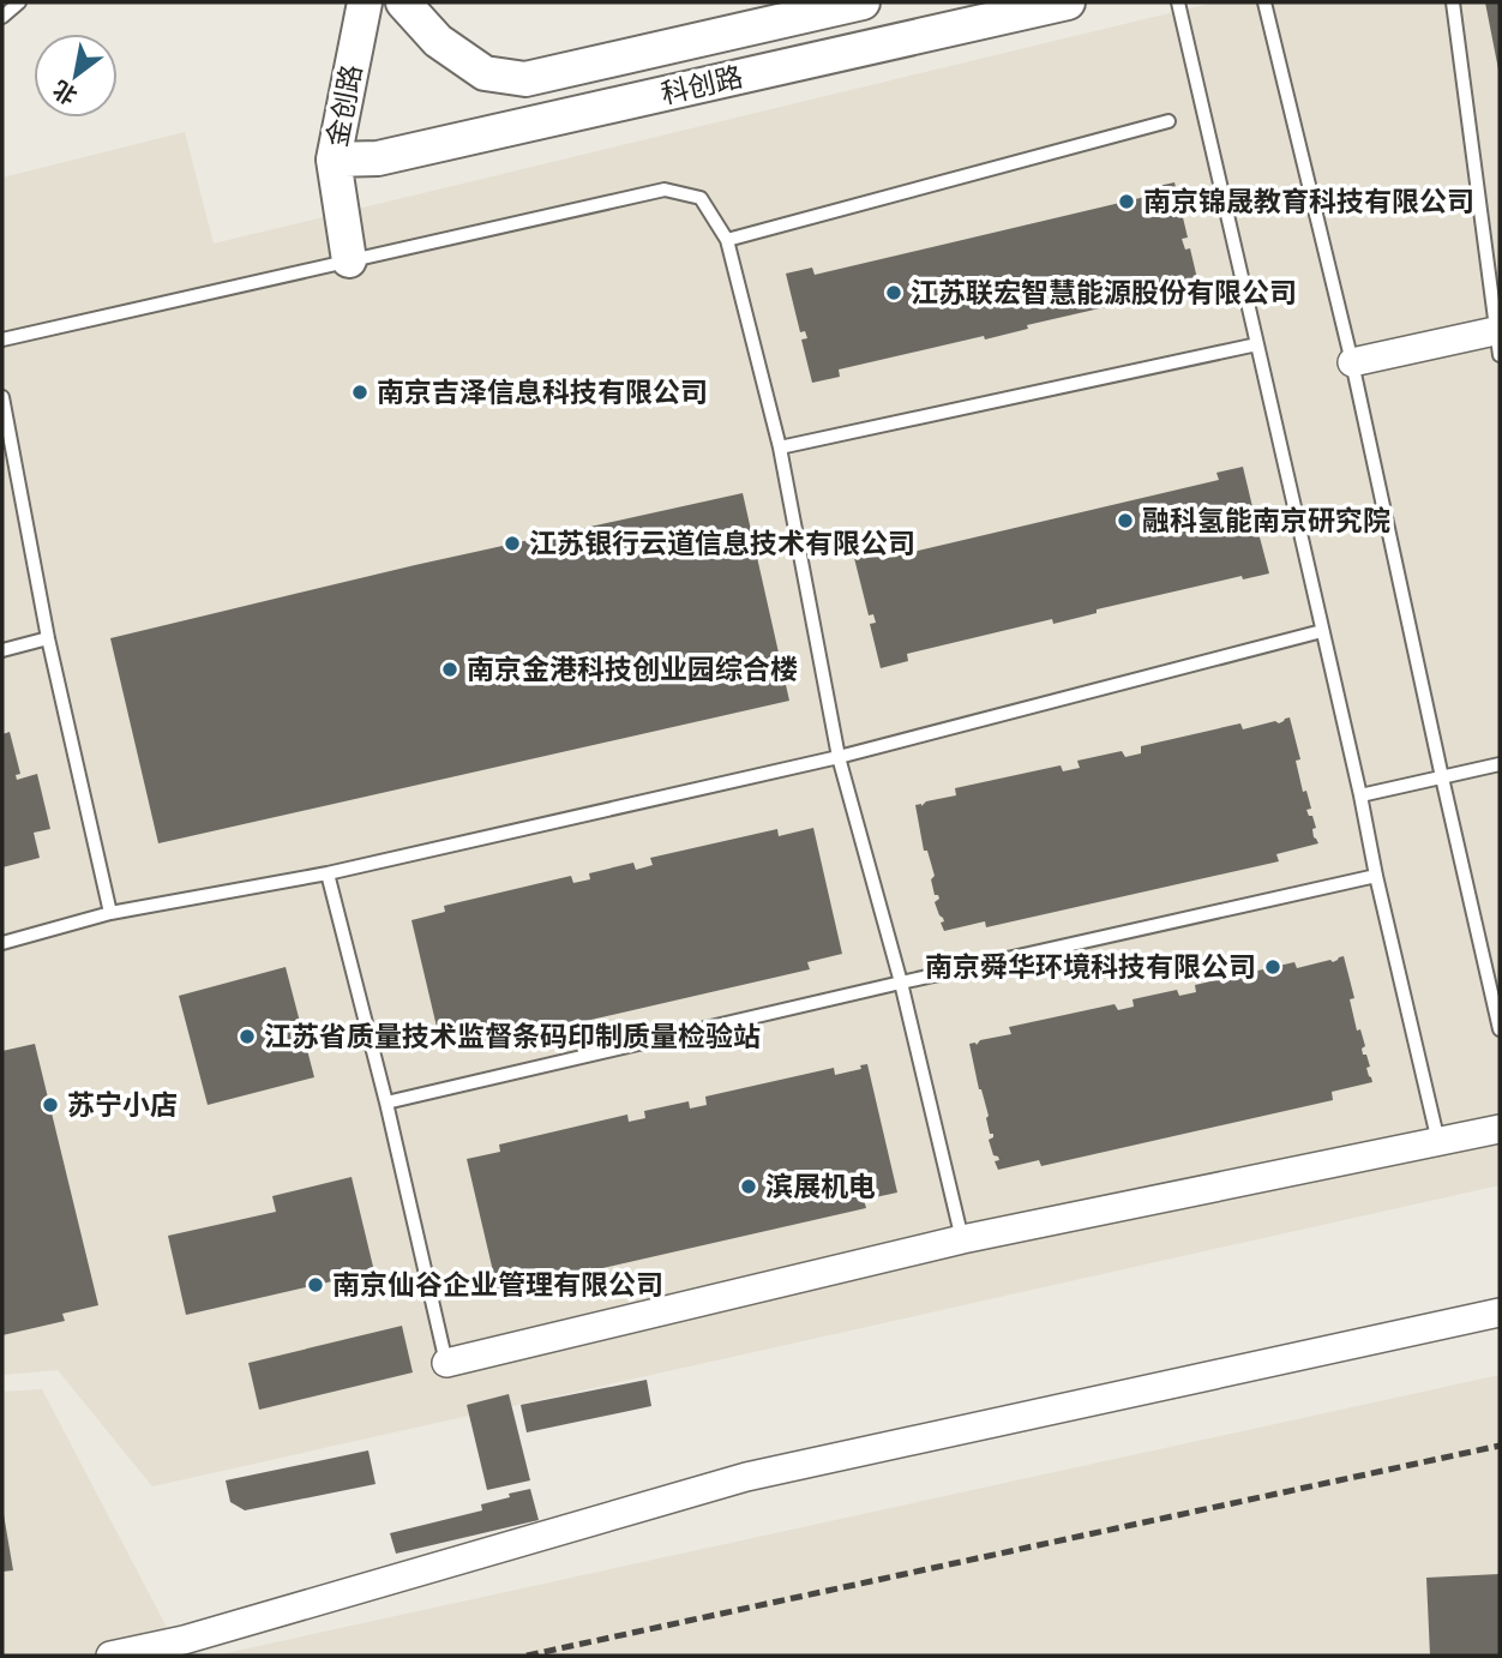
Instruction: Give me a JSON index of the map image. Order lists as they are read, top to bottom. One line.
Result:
{"streets":{"street":["科创路","金创路"]},"crossings":[["科创路","金创路"]],"places":["南京锦晟教育科技有限公司","江苏联宏智慧能源股份有限公司","南京吉泽信息科技有限公司","融科氢能南京研究院","江苏银行云道信息技术有限公司","南京金港科技创业园综合楼","南京舜华环境科技有限公司","江苏省质量技术监督条码印制质量检验站","苏宁小店","滨展机电","南京仙谷企业管理有限公司"],"north":"bottom left"}
